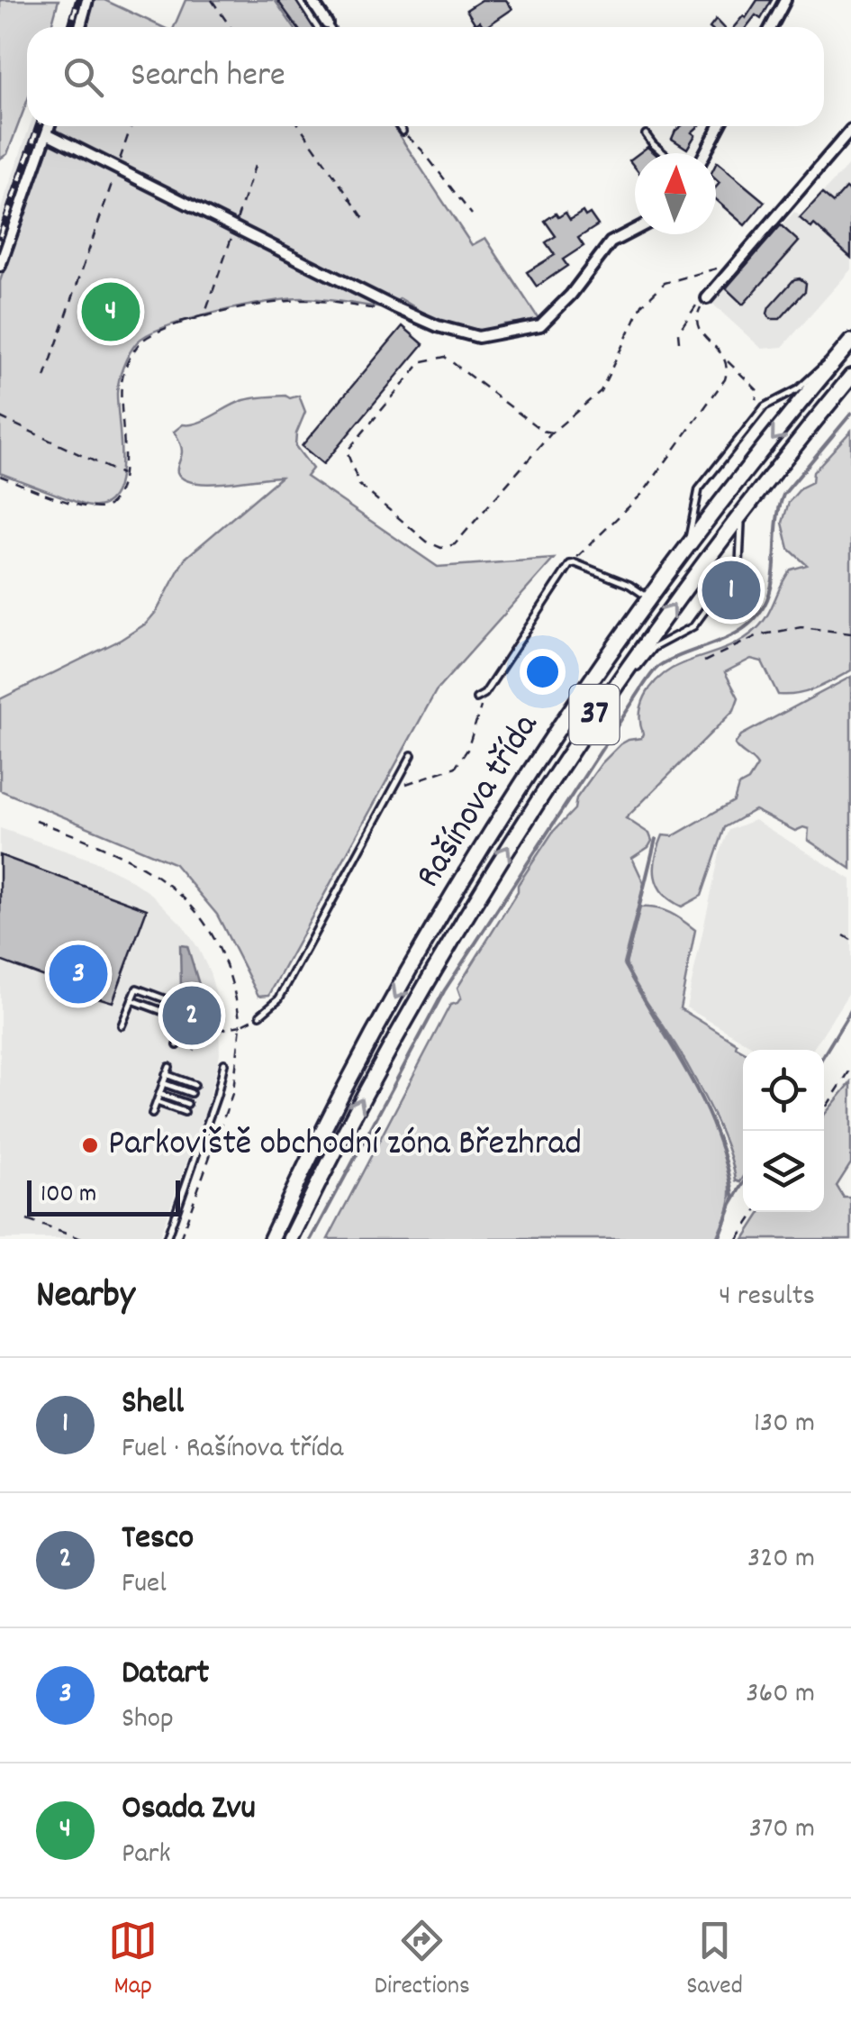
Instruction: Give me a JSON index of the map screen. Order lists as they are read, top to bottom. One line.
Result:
{"streets":{"main road":["37","Rašínova třída"]},"places":["Parkoviště obchodní zóna Březhrad"],"scale_bar":"100 m","north":"top","page":{"search":"Search here","pins":["4","1","3","2"],"scale":"100 m","heading":["Nearby","4 results"],"list":[{"mark":"1","name":"Shell","note":"Fuel · Rašínova třída","value":"130 m"},{"mark":"2","name":"Tesco","note":"Fuel","value":"320 m"},{"mark":"3","name":"Datart","note":"Shop","value":"360 m"},{"mark":"4","name":"Osada Zvu","note":"Park","value":"370 m"}],"nav":["Map","Directions","Saved"]}}
